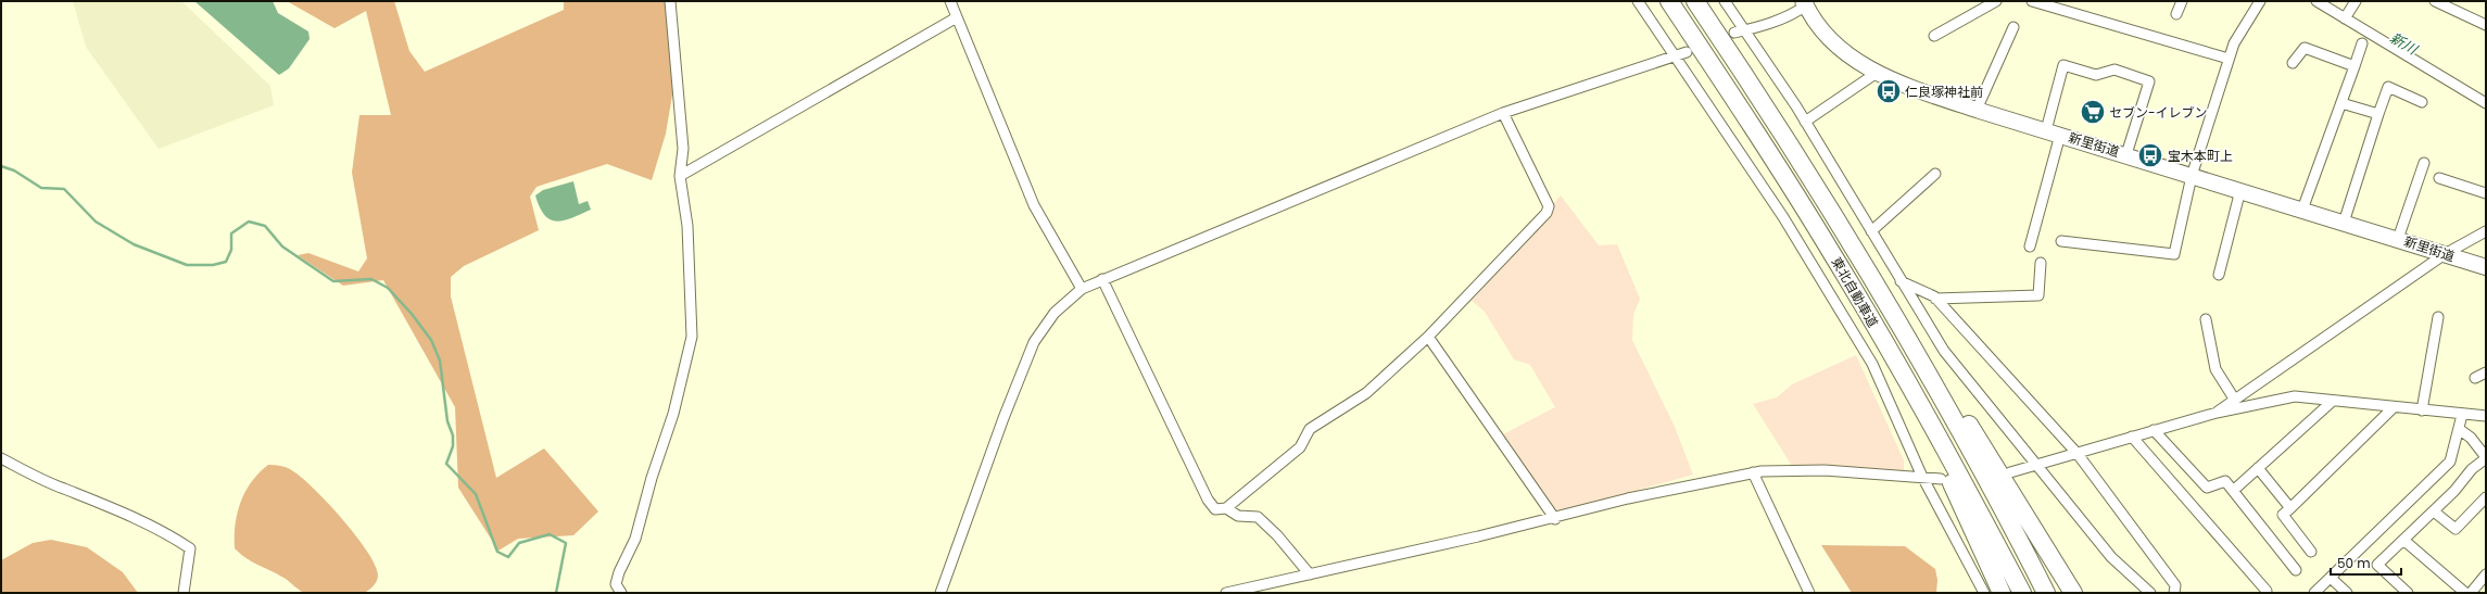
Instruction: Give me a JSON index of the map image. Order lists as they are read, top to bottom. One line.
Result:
{"streets":{"highway":["東北自動車道"],"main road":["新里街道"]},"water":["新川"],"places":{"bus stop":["仁良塚神社前","宝木本町上"],"supermarket":["セブン-イレブン"]},"scale_bar":"50 m"}
